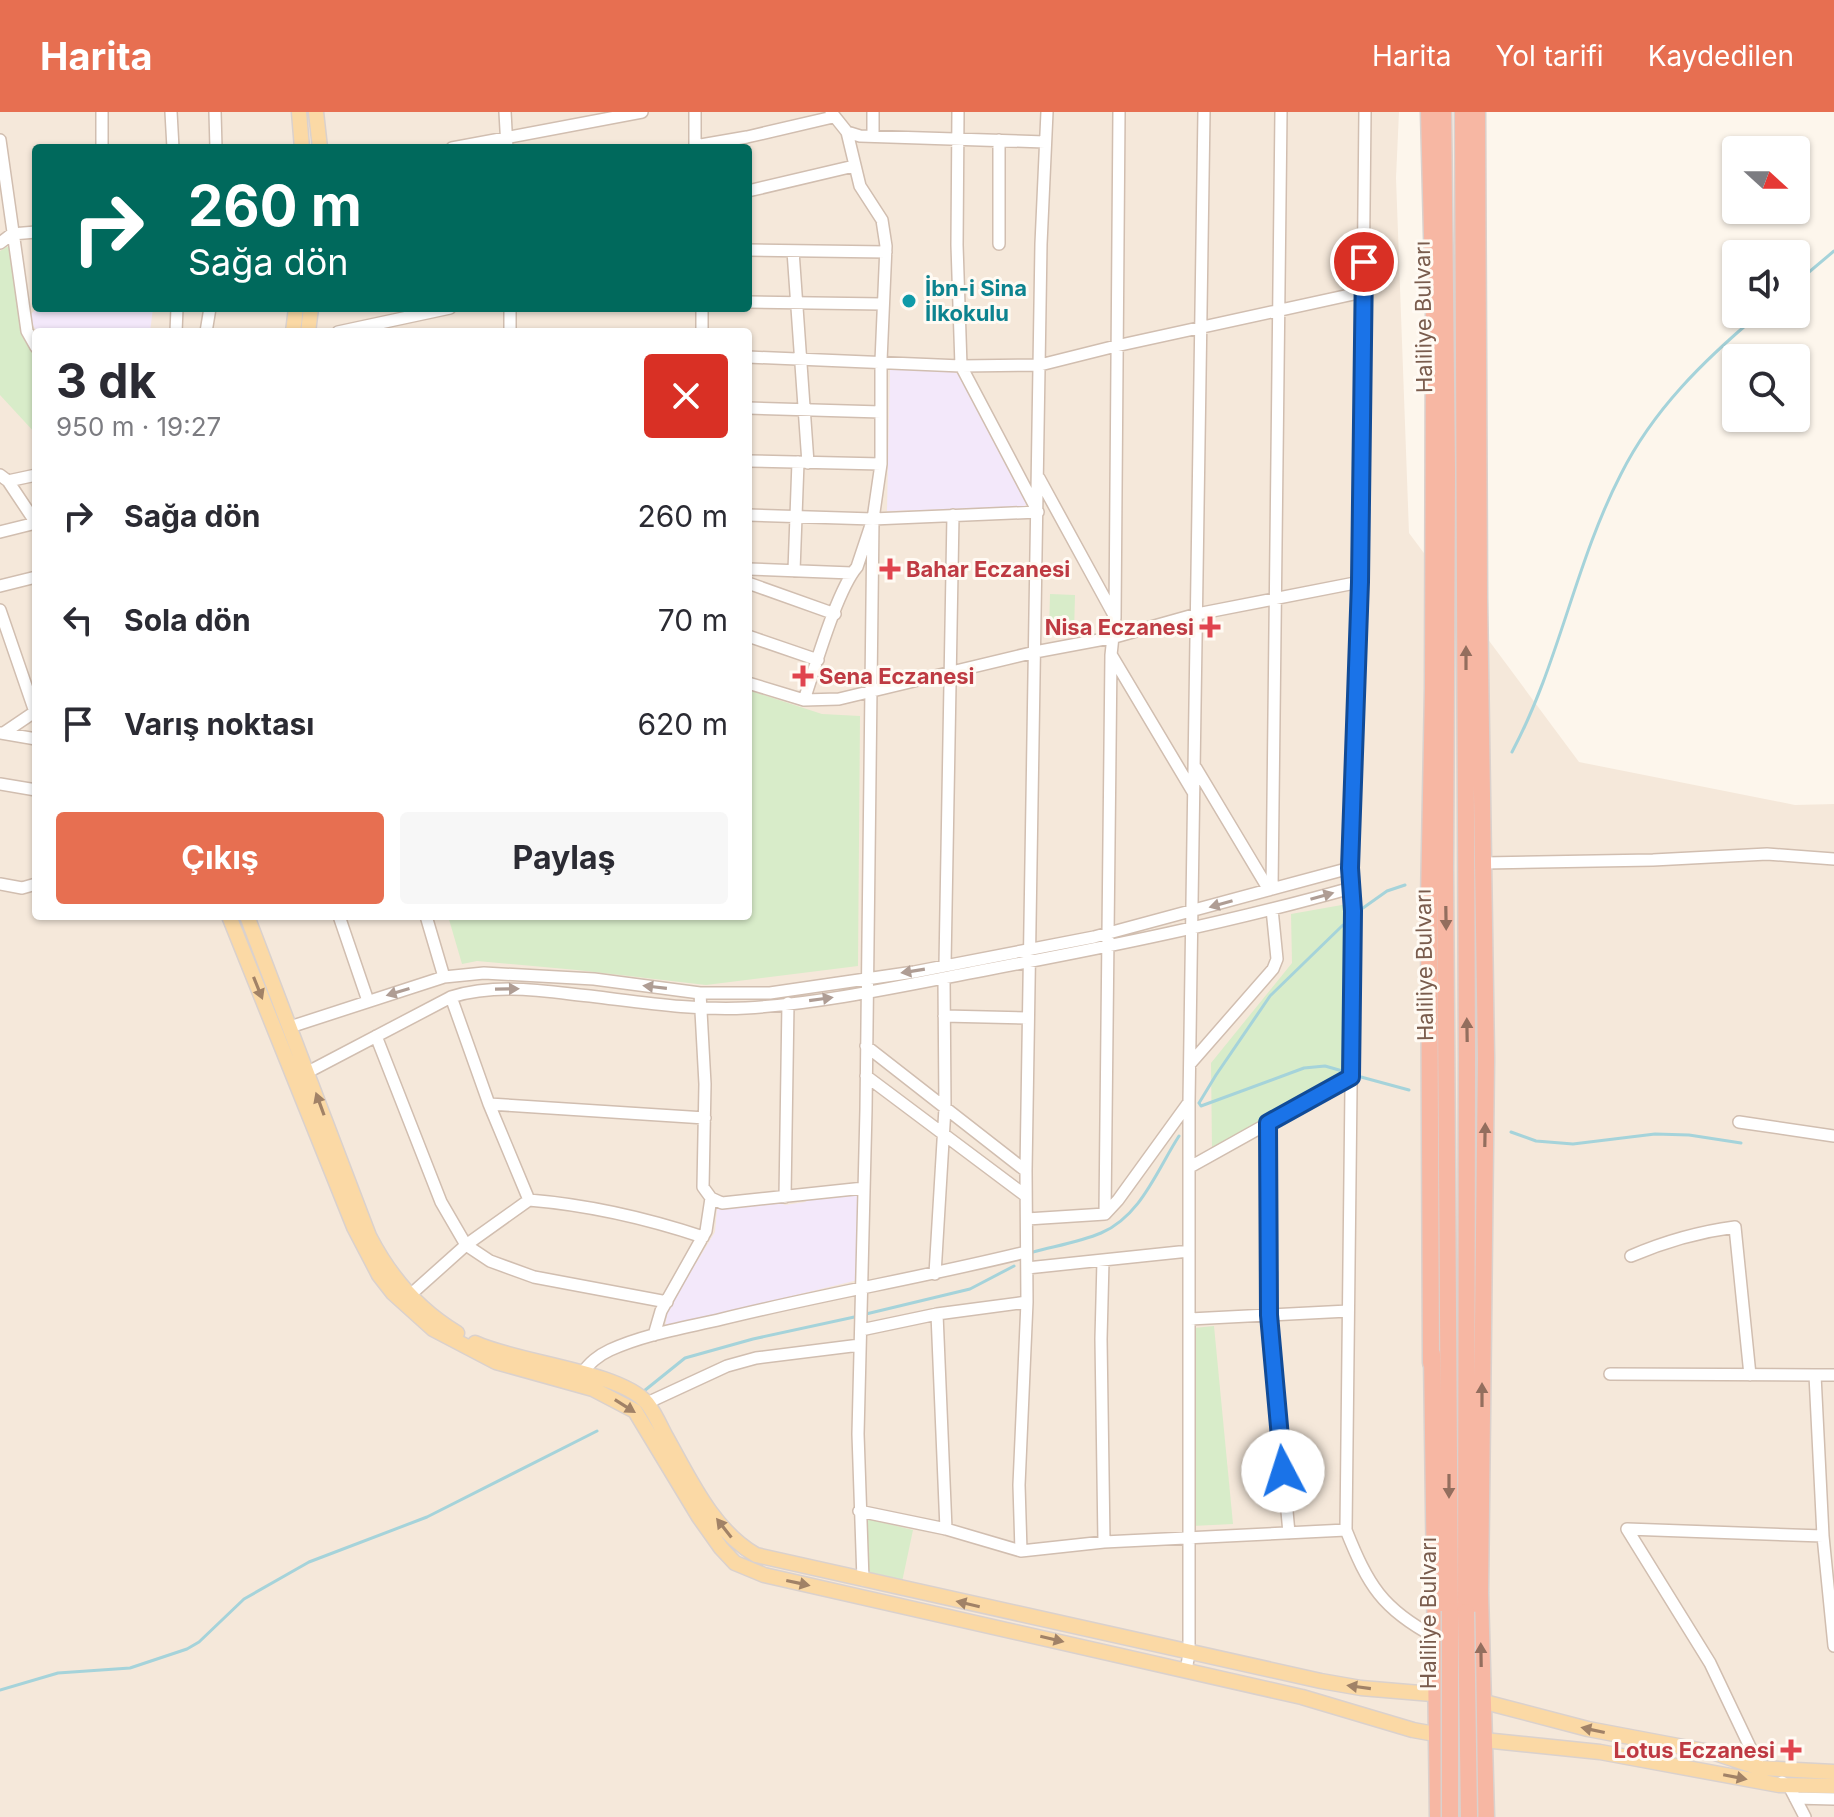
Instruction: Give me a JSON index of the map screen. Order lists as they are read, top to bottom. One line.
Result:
{"streets":{"highway":["Haliliye Bulvarı"]},"places":{"other":["İbn-i Sina İlkokulu"],"health":["Bahar Eczanesi","Nisa Eczanesi","Sena Eczanesi","Lotus Eczanesi"]},"north":"right","page":{"header":"Harita","nav":["Harita","Yol tarifi","Kaydedilen"],"turn":["260 m","Sağa dön"],"heading":["3 dk","950 m · 19:27"],"list":[{"name":"Sağa dön","value":"260 m"},{"name":"Sola dön","value":"70 m"},{"name":"Varış noktası","value":"620 m"}],"buttons":["Çıkış","Paylaş"]}}
